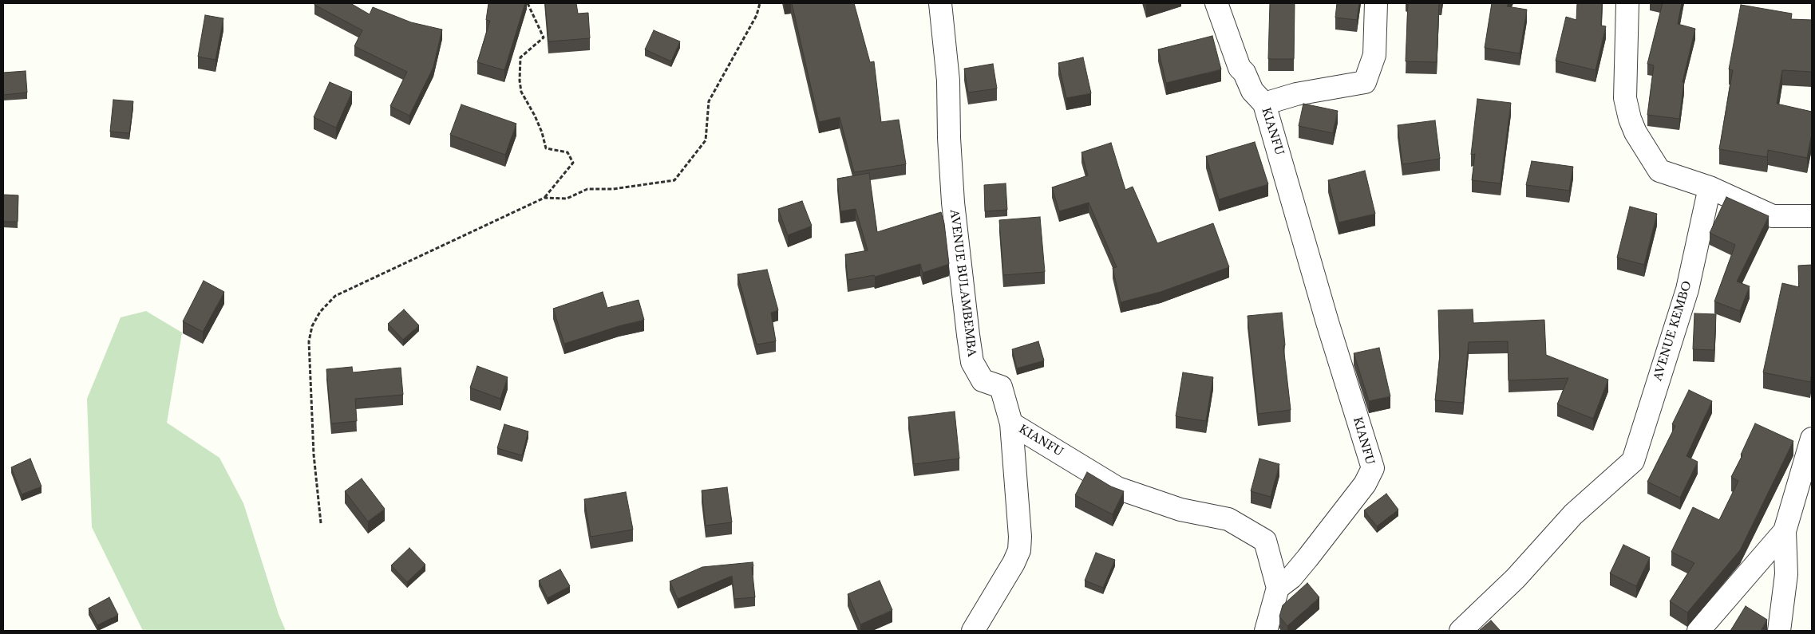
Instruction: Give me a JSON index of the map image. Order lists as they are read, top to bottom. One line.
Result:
{"streets":{"street":["KIANFU","AVENUE BULAMBEMBA","AVENUE KEMBO"]},"crossings":[["KIANFU","AVENUE BULAMBEMBA"]]}
